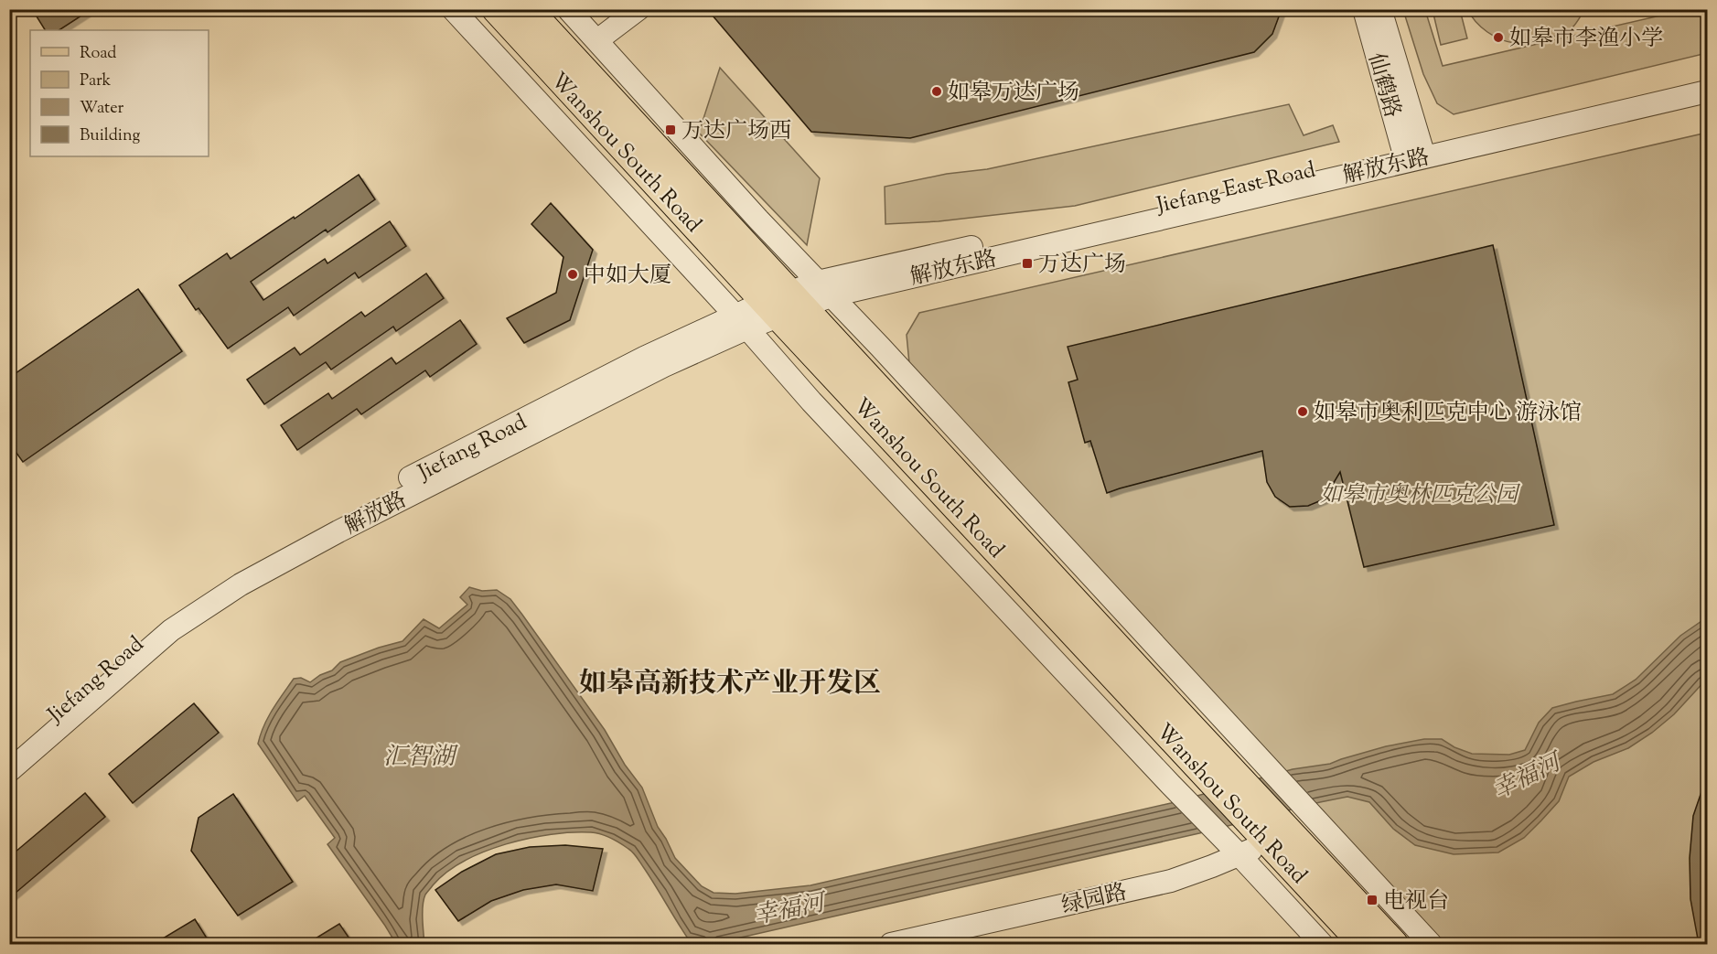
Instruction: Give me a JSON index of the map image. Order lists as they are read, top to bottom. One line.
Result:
{"streets":{"main road":["Wanshou South Road"],"street":["仙鹤路","解放东路","Jiefang East Road","Jiefang Road","解放路","绿园路"]},"crossings":[["仙鹤路","解放东路"],["仙鹤路","Jiefang East Road"],["Wanshou South Road","Jiefang East Road"],["Wanshou South Road","解放路"],["Wanshou South Road","绿园路"],["解放东路","Jiefang East Road"],["Jiefang East Road","解放路"],["Jiefang Road","解放路"]],"districts":["如皋高新技术产业开发区"],"water":["汇智湖","幸福河"],"parks":["如皋市奥林匹克公园"],"places":{"other":["如皋市李渔小学","如皋万达广场","中如大厦","如皋市奥利匹克中心 游泳馆"],"transit":["万达广场西","万达广场","电视台"]},"legend":["Road","Park","Water","Building"]}
